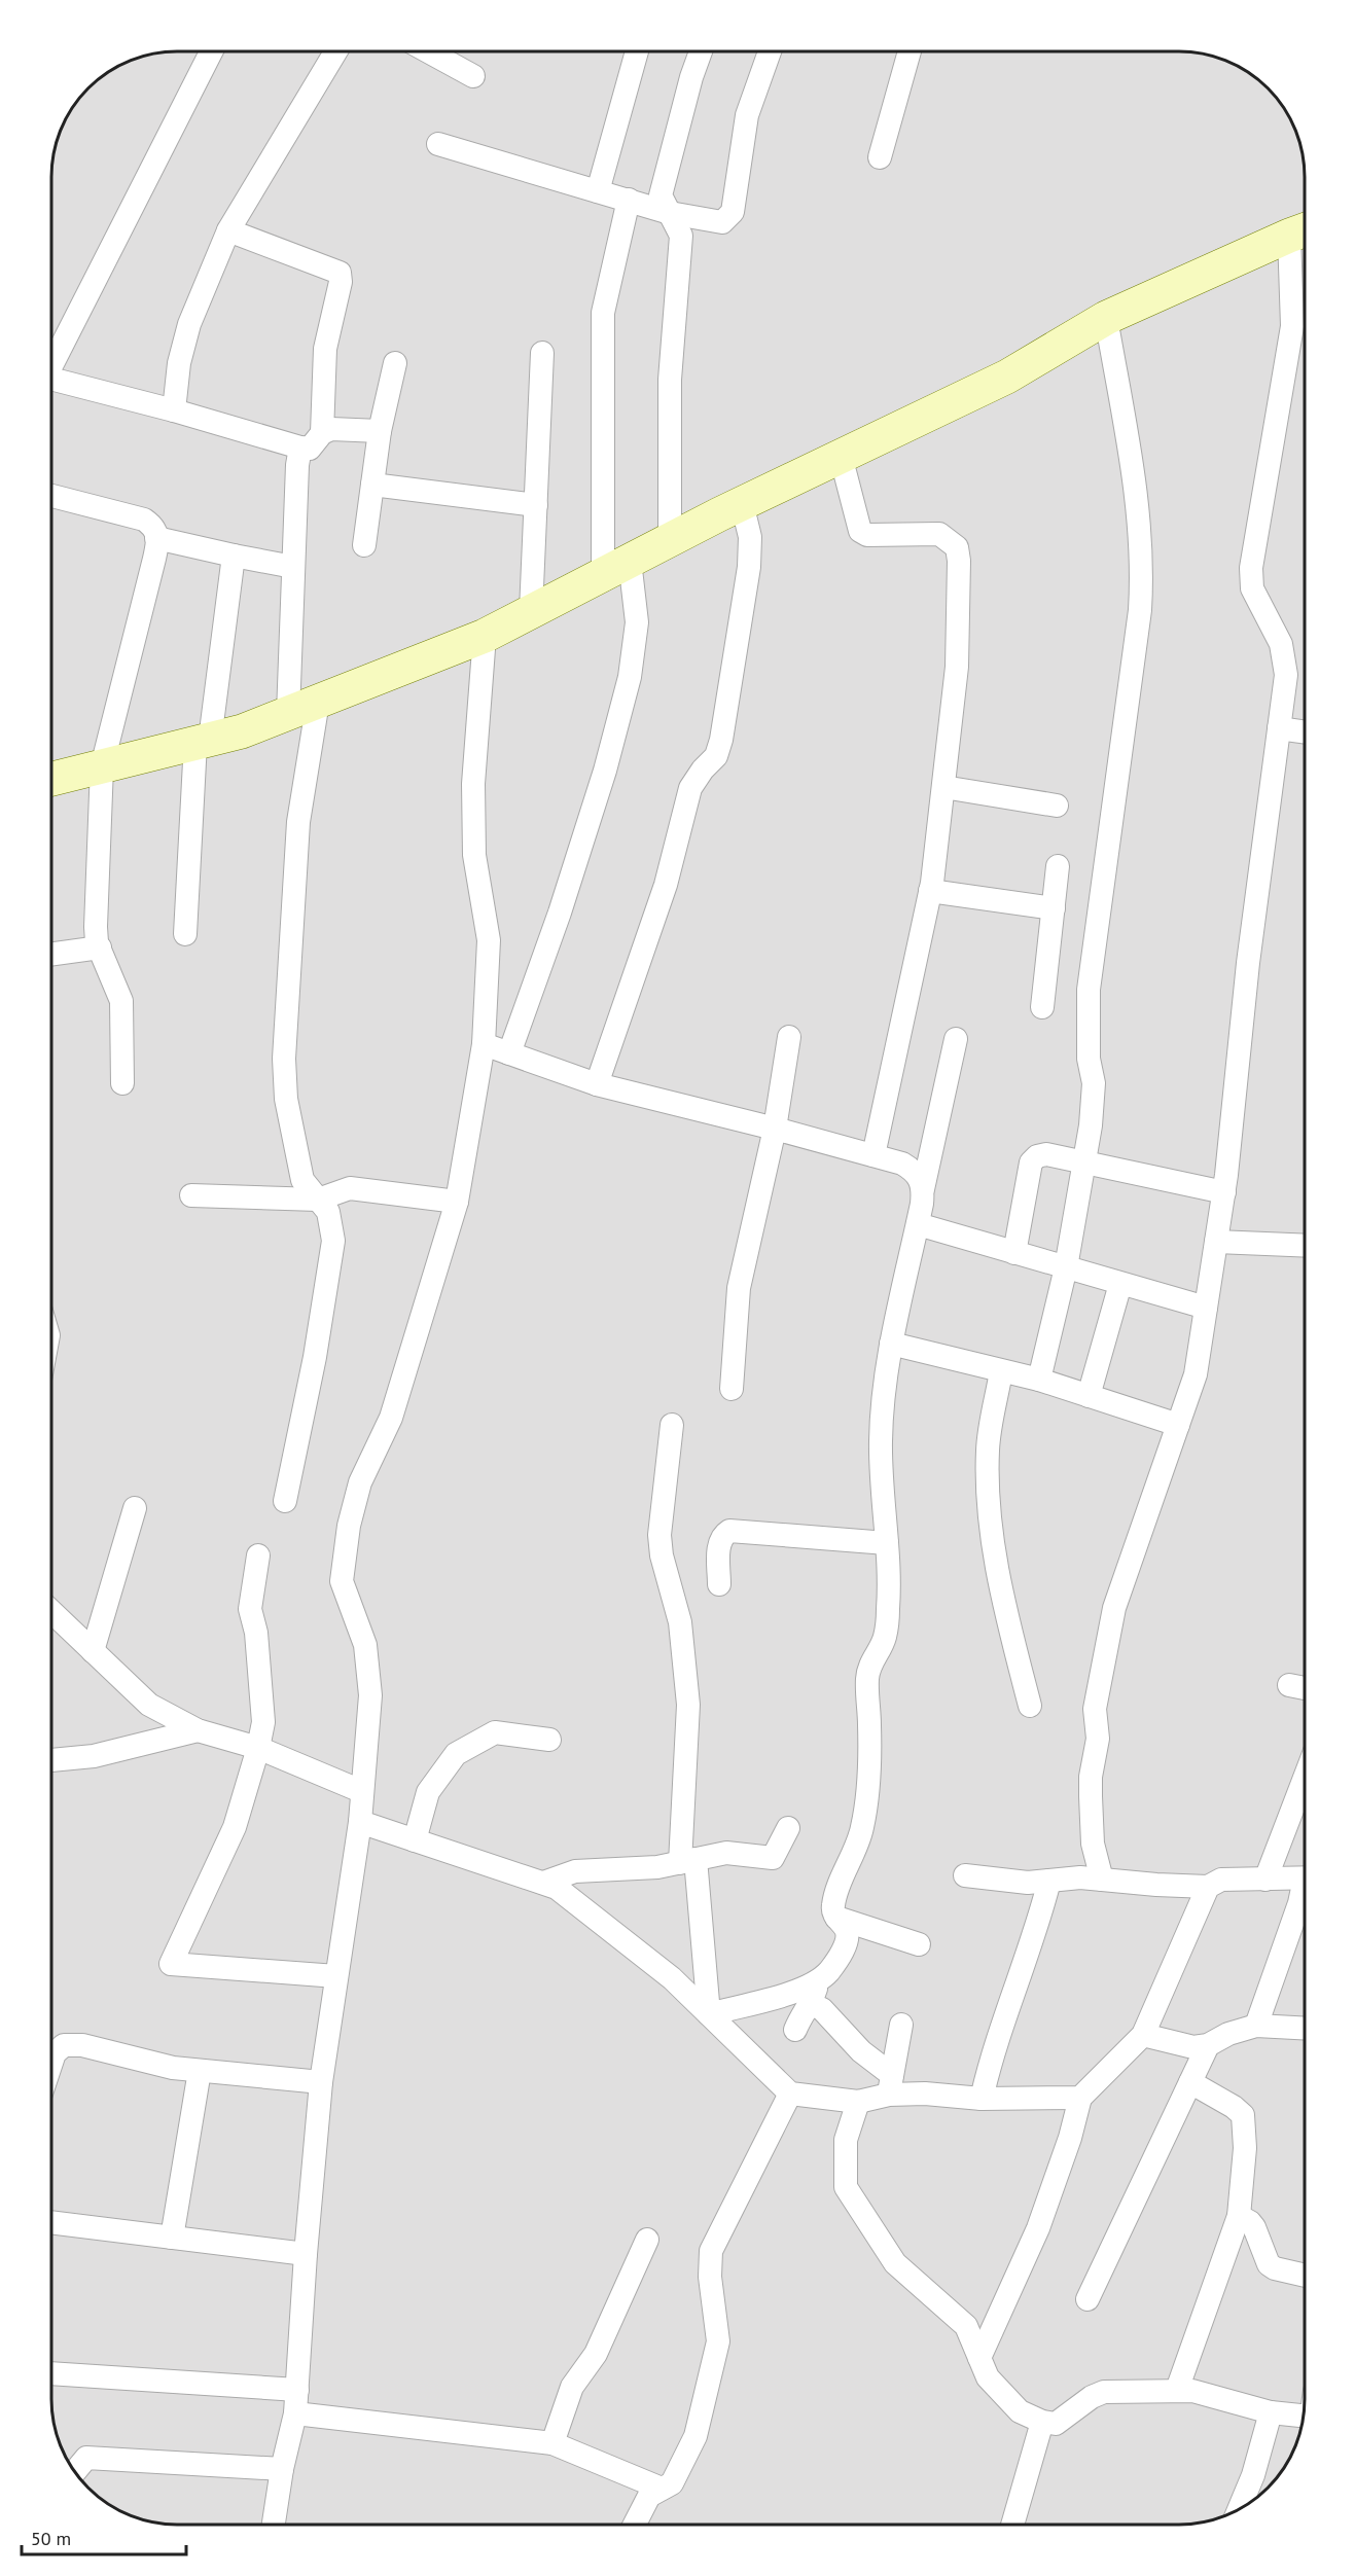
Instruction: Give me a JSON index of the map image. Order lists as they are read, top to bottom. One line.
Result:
{"scale_bar":"50 m"}
